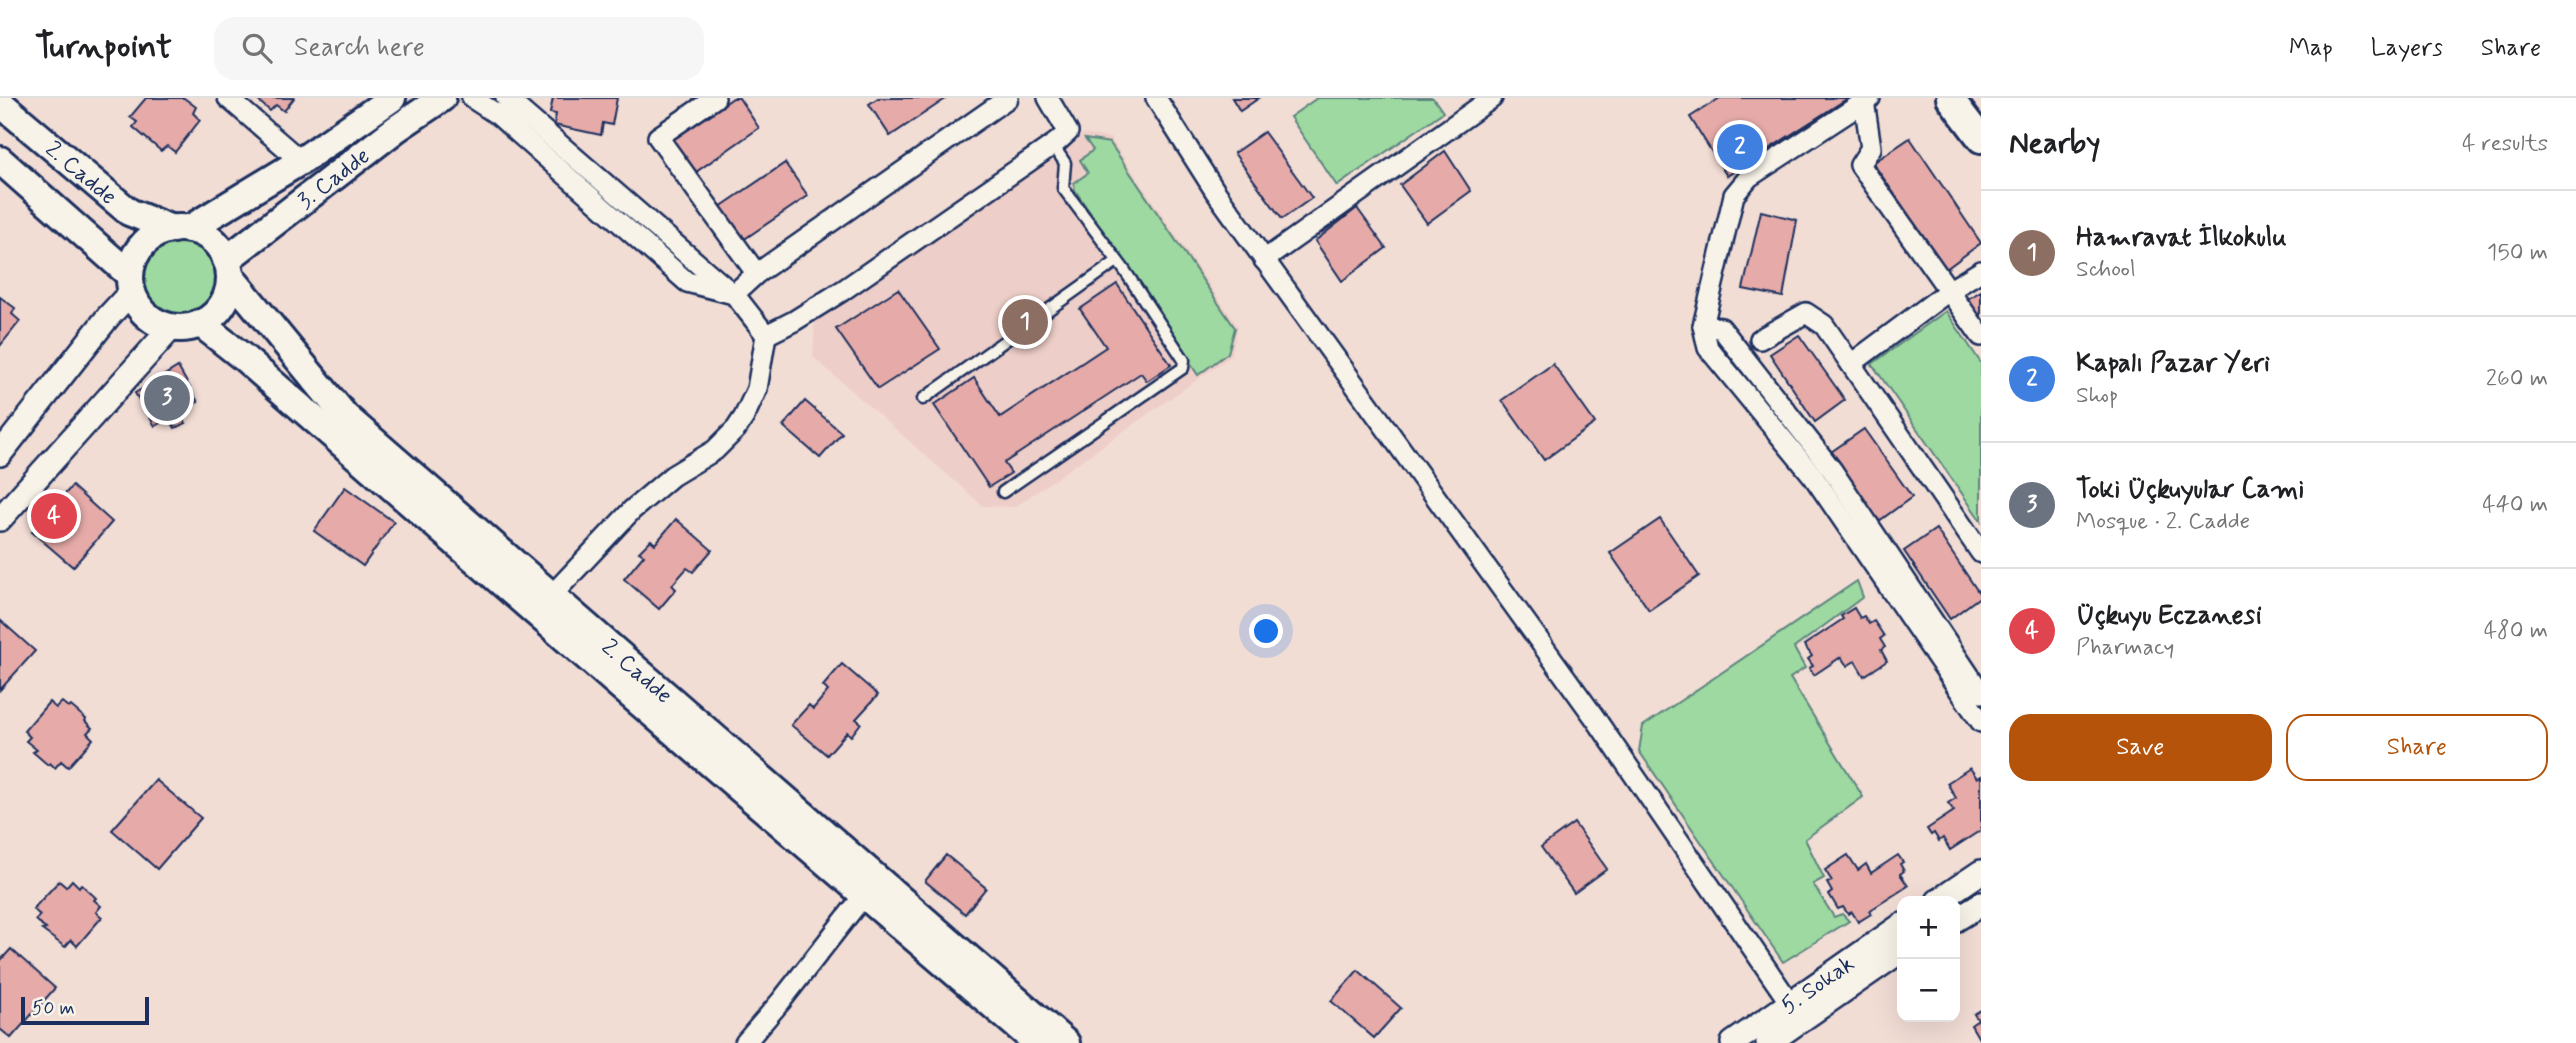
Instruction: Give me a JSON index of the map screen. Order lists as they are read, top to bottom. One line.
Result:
{"streets":{"main road":["2. Cadde","3. Cadde"],"street":["5. Sokak"]},"crossings":[["2. Cadde","3. Cadde"]],"scale_bar":"50 m","page":{"header":"Turnpoint","search":"Search here","nav":["Map","Layers","Share"],"heading":["Nearby","4 results"],"pins":["2","1","3","4"],"list":[{"mark":"1","name":"Hamravat İlkokulu","note":"School","value":"150 m"},{"mark":"2","name":"Kapalı Pazar Yeri","note":"Shop","value":"260 m"},{"mark":"3","name":"Toki Üçkuyular Cami","note":"Mosque · 2. Cadde","value":"440 m"},{"mark":"4","name":"Üçkuyu Eczanesi","note":"Pharmacy","value":"480 m"}],"buttons":["Save","Share"],"map_buttons":["+","−"],"scale":"50 m"}}
